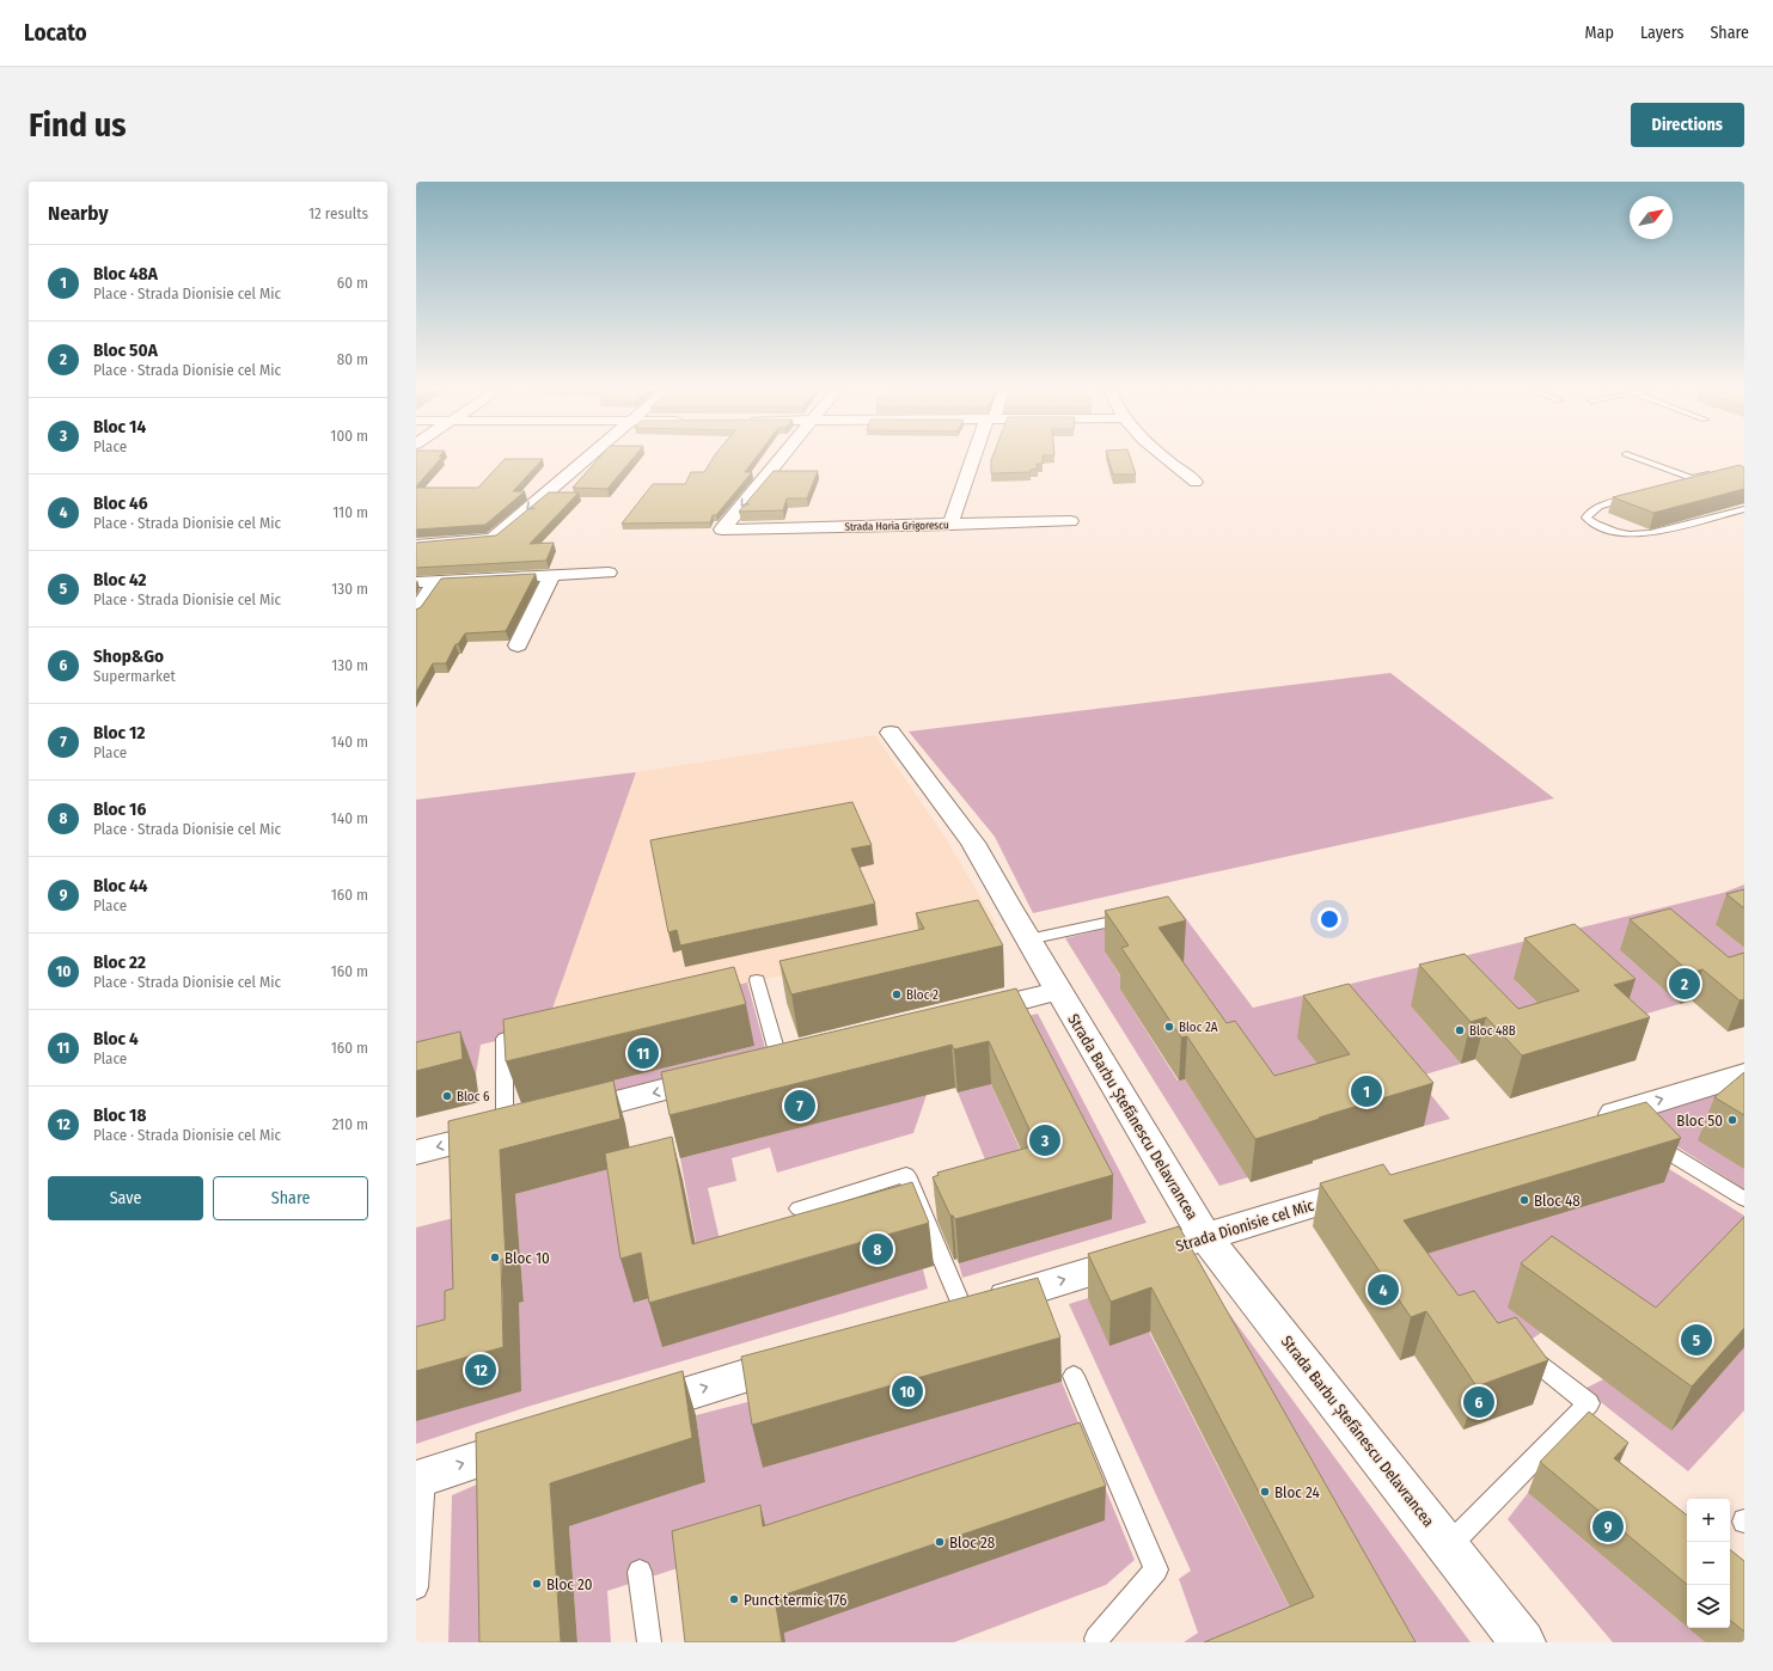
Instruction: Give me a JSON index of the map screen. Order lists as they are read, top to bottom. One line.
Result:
{"streets":{"street":["Strada Horia Grigorescu","Strada Barbu Ștefănescu Delavrancea","Strada Dionisie cel Mic"]},"crossings":[["Strada Barbu Ștefănescu Delavrancea","Strada Dionisie cel Mic"]],"one_way":["Strada Dionisie cel Mic"],"places":["Bloc 2","Bloc 2A","Bloc 48B","Bloc 6","Bloc 50","Bloc 48","Bloc 10","Bloc 24","Bloc 28","Bloc 20","Punct termic 176"],"north":"top right","page":{"header":"Locato","nav":["Map","Layers","Share"],"buttons":["Directions",["Save","Share"]],"title":"Find us","heading":["Nearby","12 results"],"list":[{"mark":"1","name":"Bloc 48A","note":"Place · Strada Dionisie cel Mic","value":"60 m"},{"mark":"2","name":"Bloc 50A","note":"Place · Strada Dionisie cel Mic","value":"80 m"},{"mark":"3","name":"Bloc 14","note":"Place","value":"100 m"},{"mark":"4","name":"Bloc 46","note":"Place · Strada Dionisie cel Mic","value":"110 m"},{"mark":"5","name":"Bloc 42","note":"Place · Strada Dionisie cel Mic","value":"130 m"},{"mark":"6","name":"Shop&Go","note":"Supermarket","value":"130 m"},{"mark":"7","name":"Bloc 12","note":"Place","value":"140 m"},{"mark":"8","name":"Bloc 16","note":"Place · Strada Dionisie cel Mic","value":"140 m"},{"mark":"9","name":"Bloc 44","note":"Place","value":"160 m"},{"mark":"10","name":"Bloc 22","note":"Place · Strada Dionisie cel Mic","value":"160 m"},{"mark":"11","name":"Bloc 4","note":"Place","value":"160 m"},{"mark":"12","name":"Bloc 18","note":"Place · Strada Dionisie cel Mic","value":"210 m"}],"pins":["2","11","1","7","3","8","4","5","12","10","6","9"],"map_buttons":["+","−"]}}
